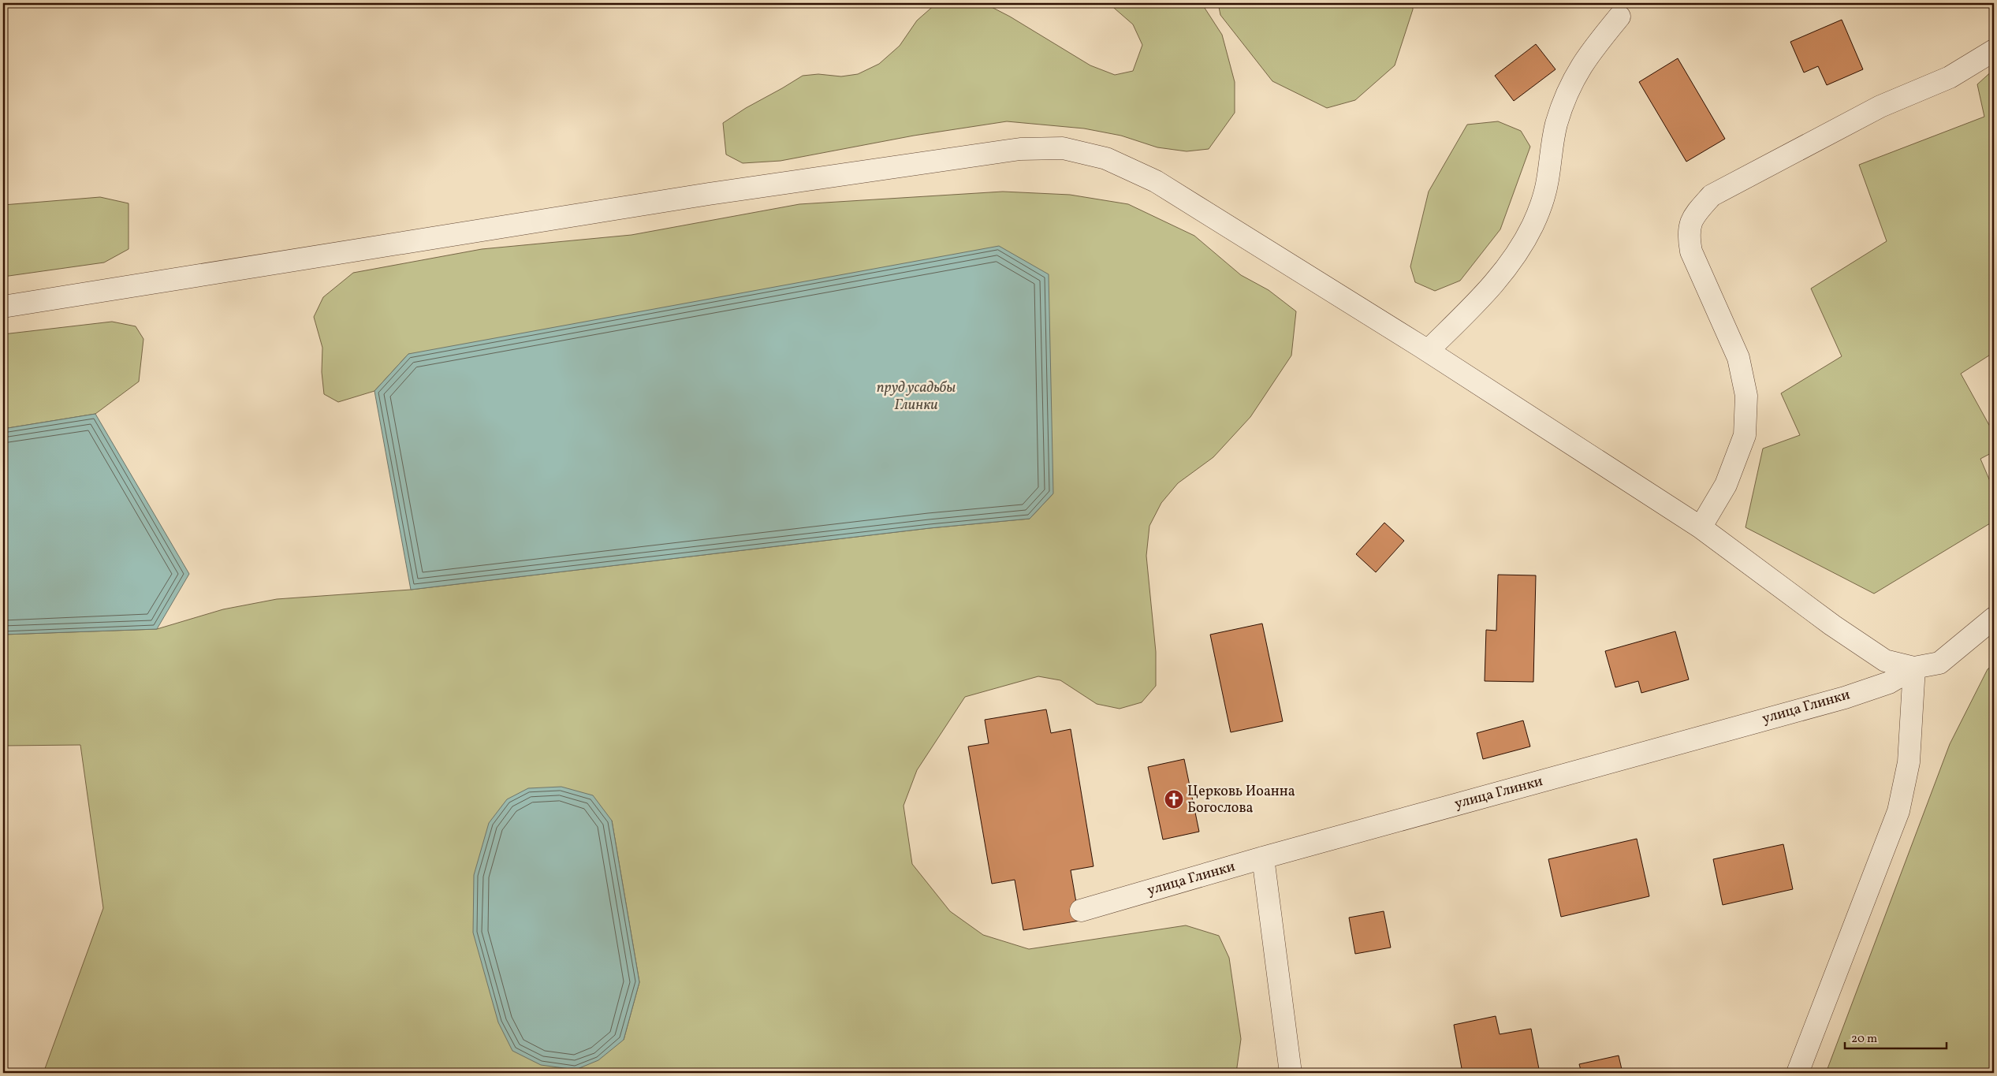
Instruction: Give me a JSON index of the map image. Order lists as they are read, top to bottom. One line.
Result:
{"streets":{"street":["улица Глинки"]},"water":["пруд усадьбы Глинки"],"places":{"church":["Церковь Иоанна Богослова"]},"scale_bar":"20 m"}
